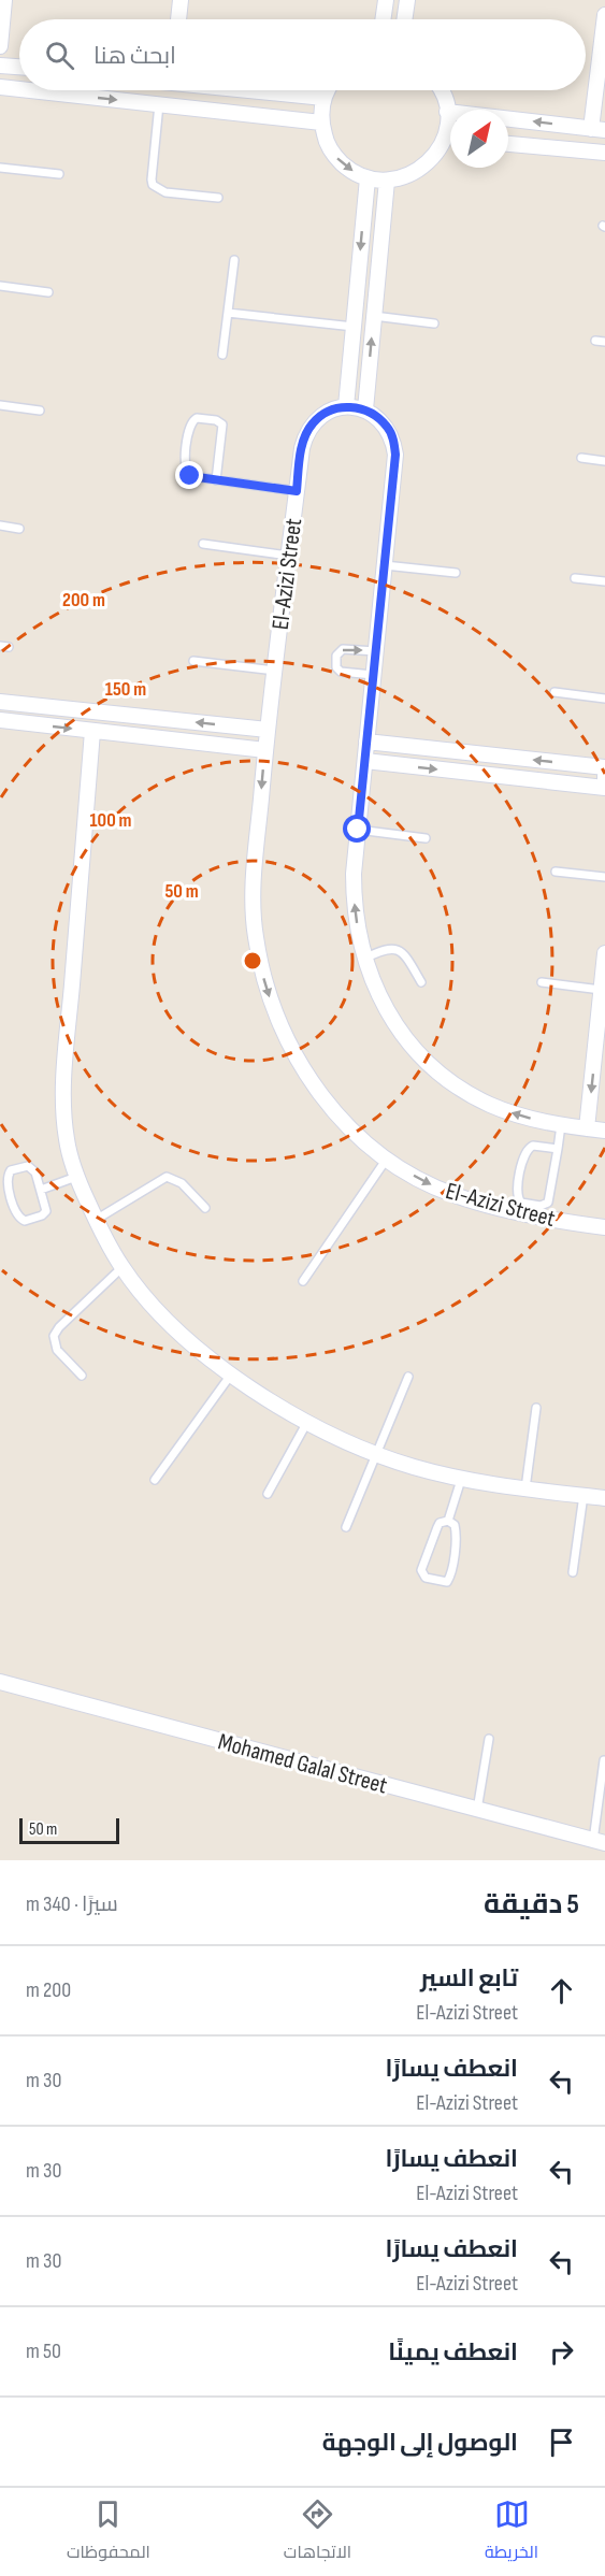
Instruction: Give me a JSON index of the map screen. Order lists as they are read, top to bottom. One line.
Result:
{"streets":{"street":["El-Azizi Street","Mohamed Galal Street"]},"scale_bar":"50 m","north":"top right","page":{"search":"ابحث هنا","scale":"50 m","heading":["5 دقيقة","سيرًا · 340 m"],"list":[["تابع السير","El-Azizi Street","200 m"],["انعطف يسارًا","El-Azizi Street","30 m"],["انعطف يسارًا","El-Azizi Street","30 m"],["انعطف يسارًا","El-Azizi Street","30 m"],["انعطف يمينًا","50 m"],"الوصول إلى الوجهة"],"nav":["الخريطة","الاتجاهات","المحفوظات"]},"rings":["200 m","150 m","100 m","50 m"]}
